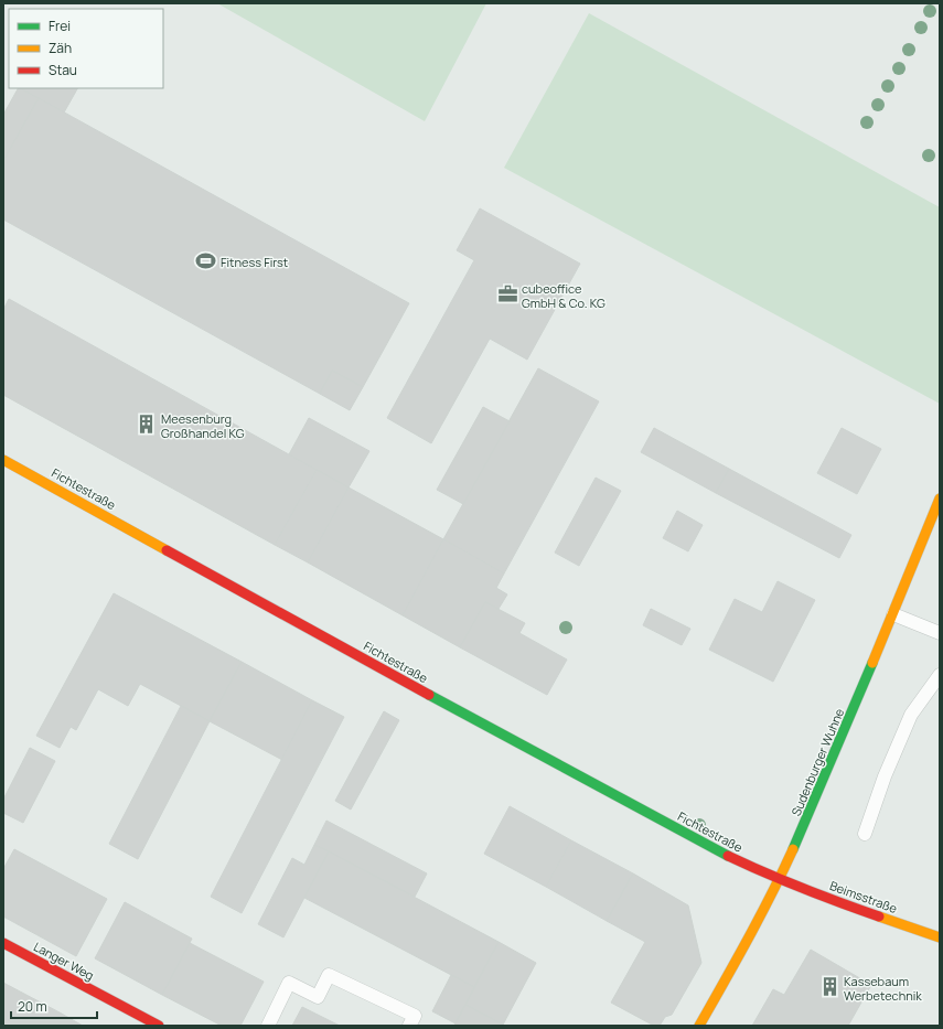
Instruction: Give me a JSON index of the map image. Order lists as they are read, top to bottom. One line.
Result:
{"streets":{"street":["Fichtestraße","Sudenburger Wuhne","Beimsstraße","Langer Weg"]},"crossings":[["Fichtestraße","Sudenburger Wuhne"],["Fichtestraße","Beimsstraße"],["Sudenburger Wuhne","Beimsstraße"]],"places":{"sports":["Fitness First"],"office":["cubeoffice GmbH & Co. KG"],"building":["Meesenburg Großhandel KG","Kassebaum Werbetechnik"]},"legend":["Frei","Zäh","Stau"],"scale_bar":"20 m"}
